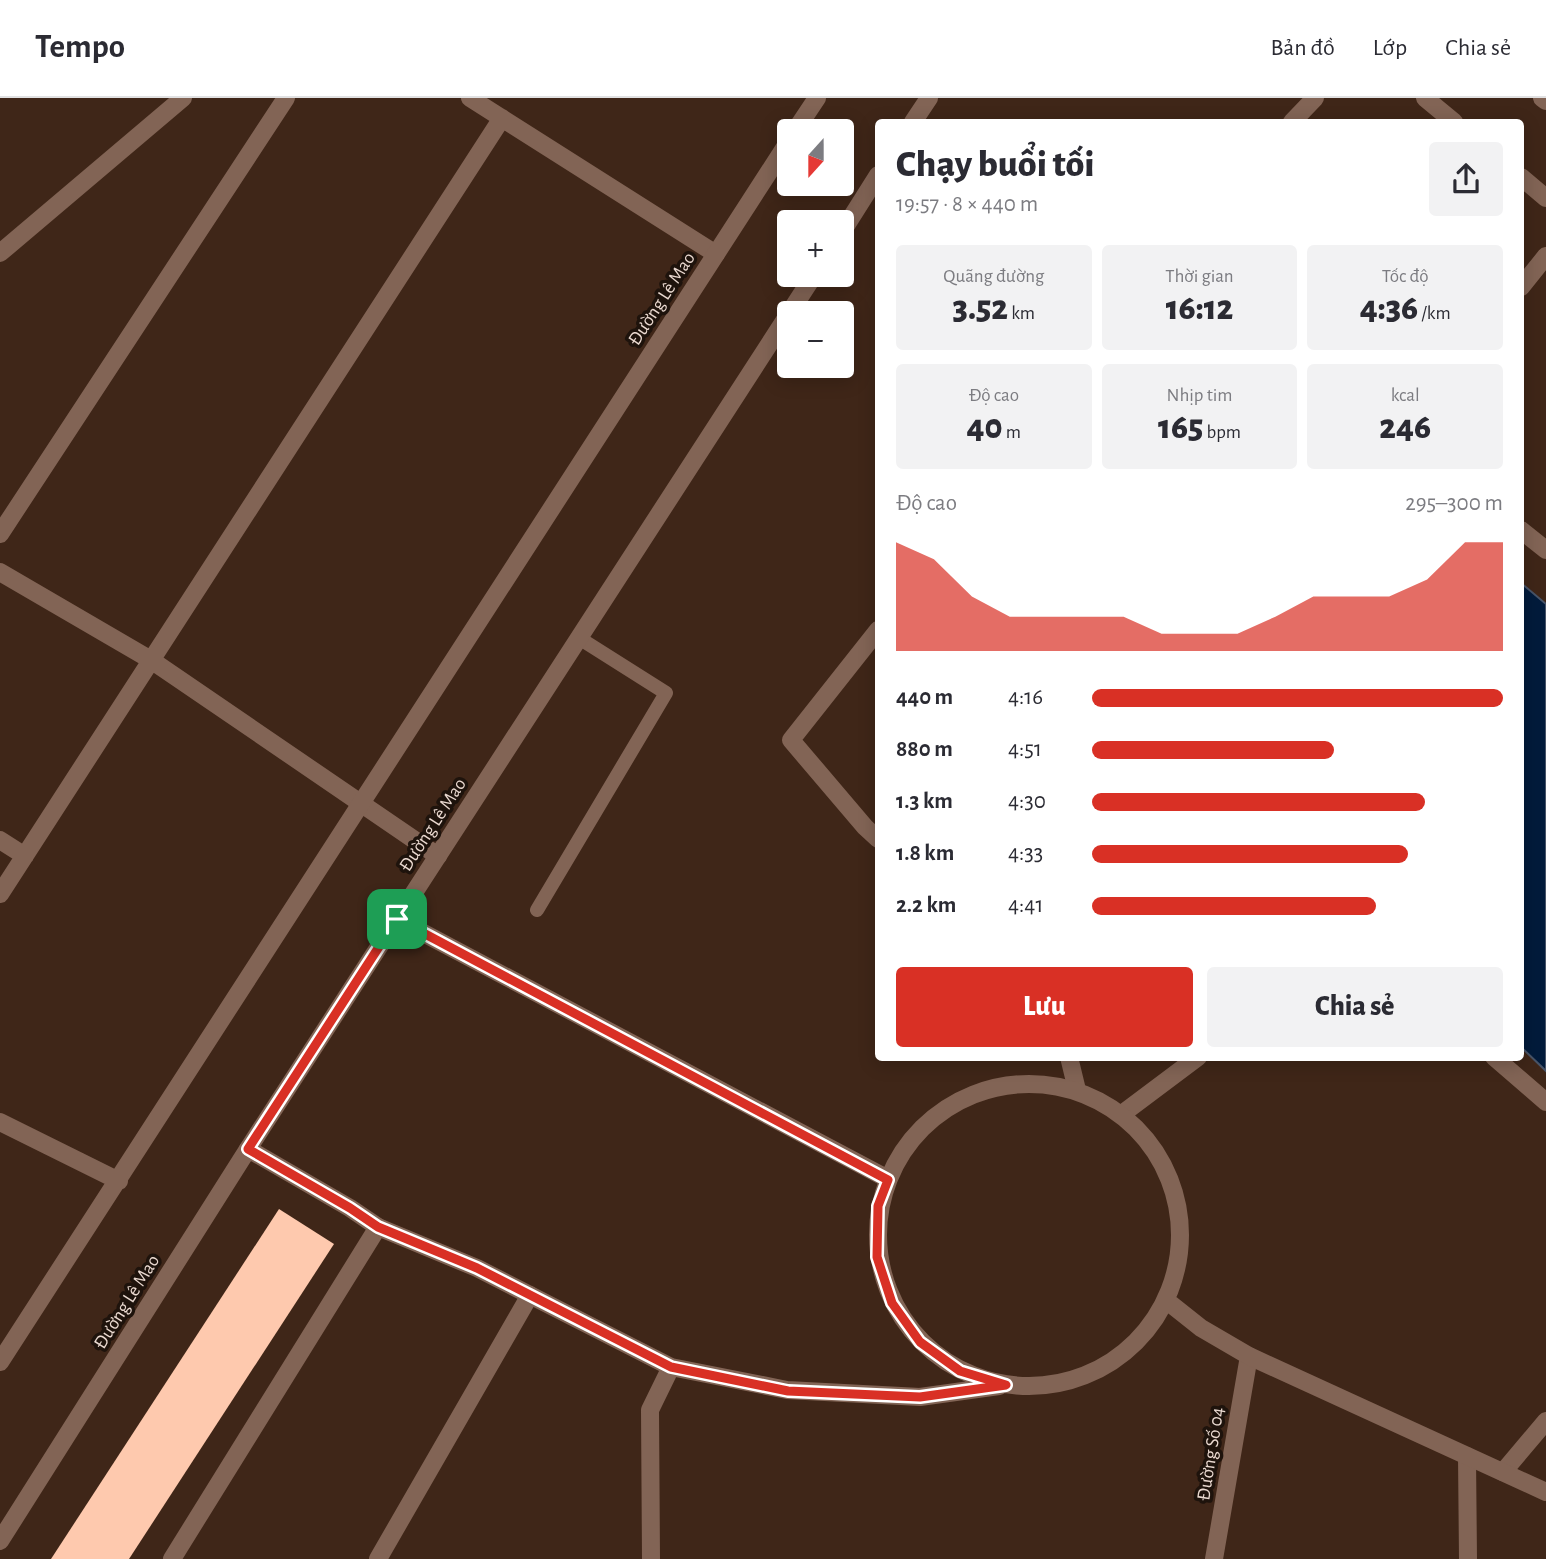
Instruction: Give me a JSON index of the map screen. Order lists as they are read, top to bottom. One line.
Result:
{"streets":{"street":["Đường Lê Mao","Đường Số 04"]},"north":"bottom","page":{"header":"Tempo","nav":["Bản đồ","Lớp","Chia sẻ"],"map_buttons":["+","−"],"heading":["Chạy buổi tối","19:57 · 8 × 440 m"],"stats":[["Quãng đường","3.52 km"],["Thời gian","16:12"],["Tốc độ","4:36 /km"],["Độ cao","40 m"],["Nhịp tim","165 bpm"],["kcal","246"]],"chart":["Độ cao","295–300 m"],"list":[{"name":"440 m","note":"4:16"},{"name":"880 m","note":"4:51"},{"name":"1.3 km","note":"4:30"},{"name":"1.8 km","note":"4:33"},{"name":"2.2 km","note":"4:41"}],"buttons":["Lưu","Chia sẻ"]}}
